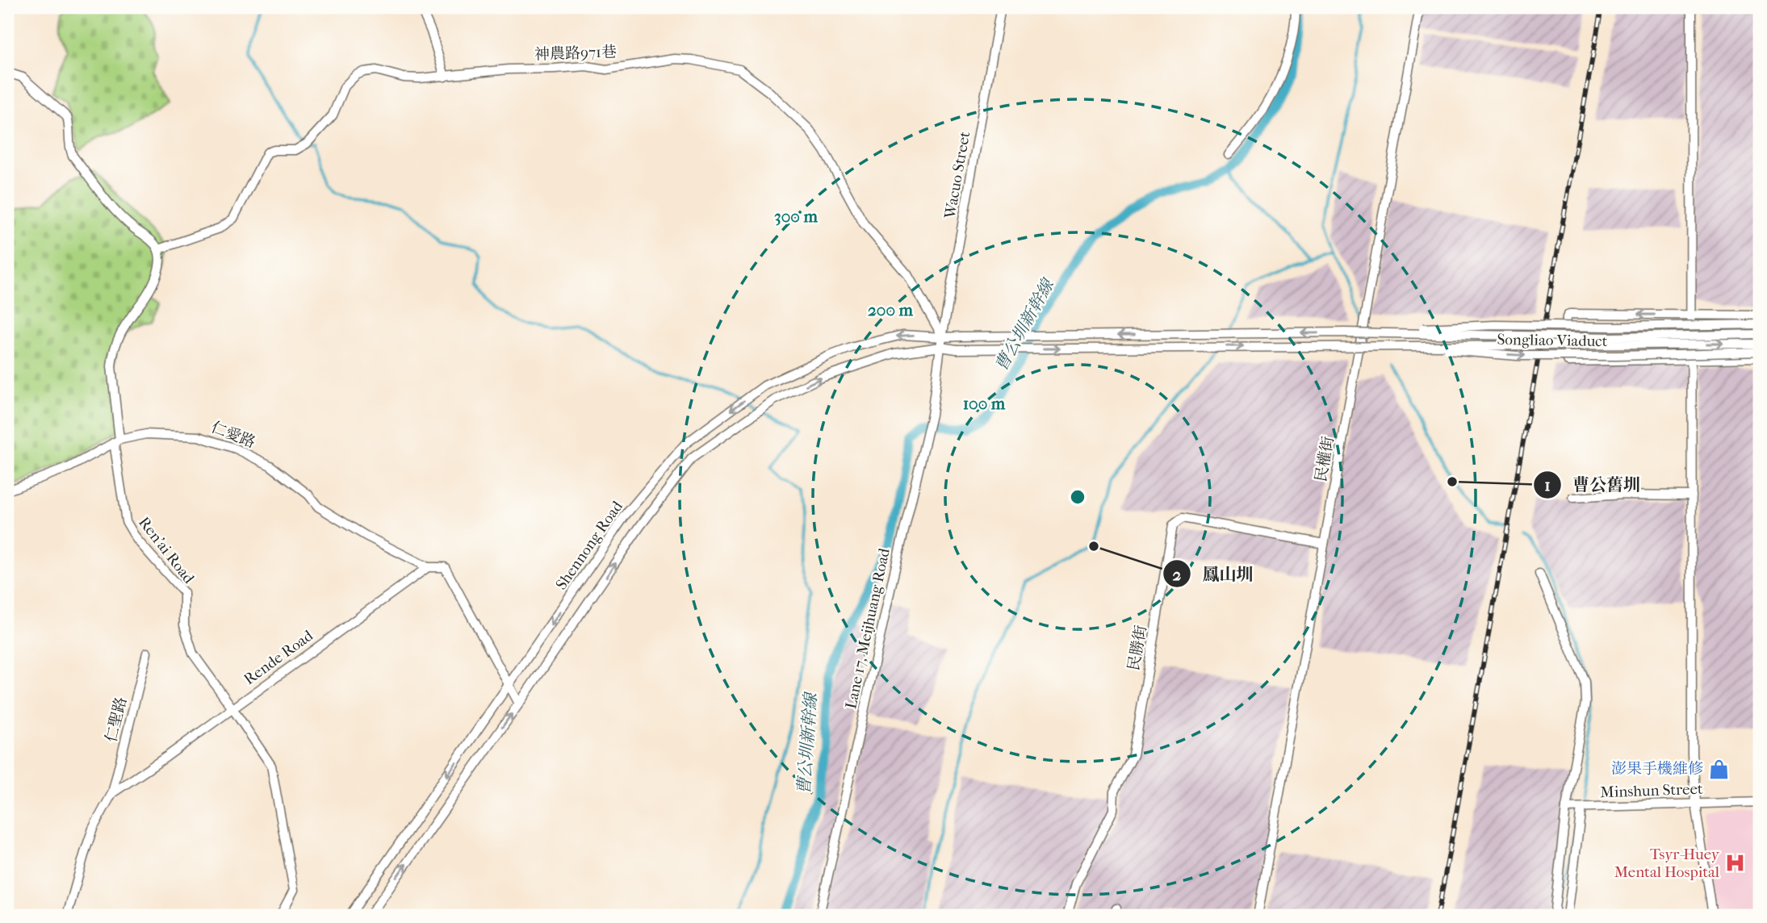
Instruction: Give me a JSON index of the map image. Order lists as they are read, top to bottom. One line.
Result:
{"streets":{"street":["神農路971巷","Wacuo Street","Songliao Viaduct","仁愛路","民權街","Shennong Road","Ren'ai Road","Lane 17, Meijhuang Road","民勝街","Rende Road","仁聖路","Minshun Street"]},"crossings":[["神農路971巷","Wacuo Street"],["神農路971巷","Shennong Road"],["神農路971巷","Ren'ai Road"],["Wacuo Street","Shennong Road"],["Wacuo Street","Lane 17, Meijhuang Road"],["Songliao Viaduct","Shennong Road"],["仁愛路","Ren'ai Road"],["仁愛路","Rende Road"],["民權街","民勝街"],["Shennong Road","Lane 17, Meijhuang Road"],["Ren'ai Road","Rende Road"],["Rende Road","仁聖路"]],"water":["曹公圳新幹線"],"places":{"other":["曹公舊圳","鳳山圳"],"shop":["澎果手機維修"],"hospital":["Tsyr-Huey Mental Hospital"]},"rings":["300 m","200 m","100 m"]}
